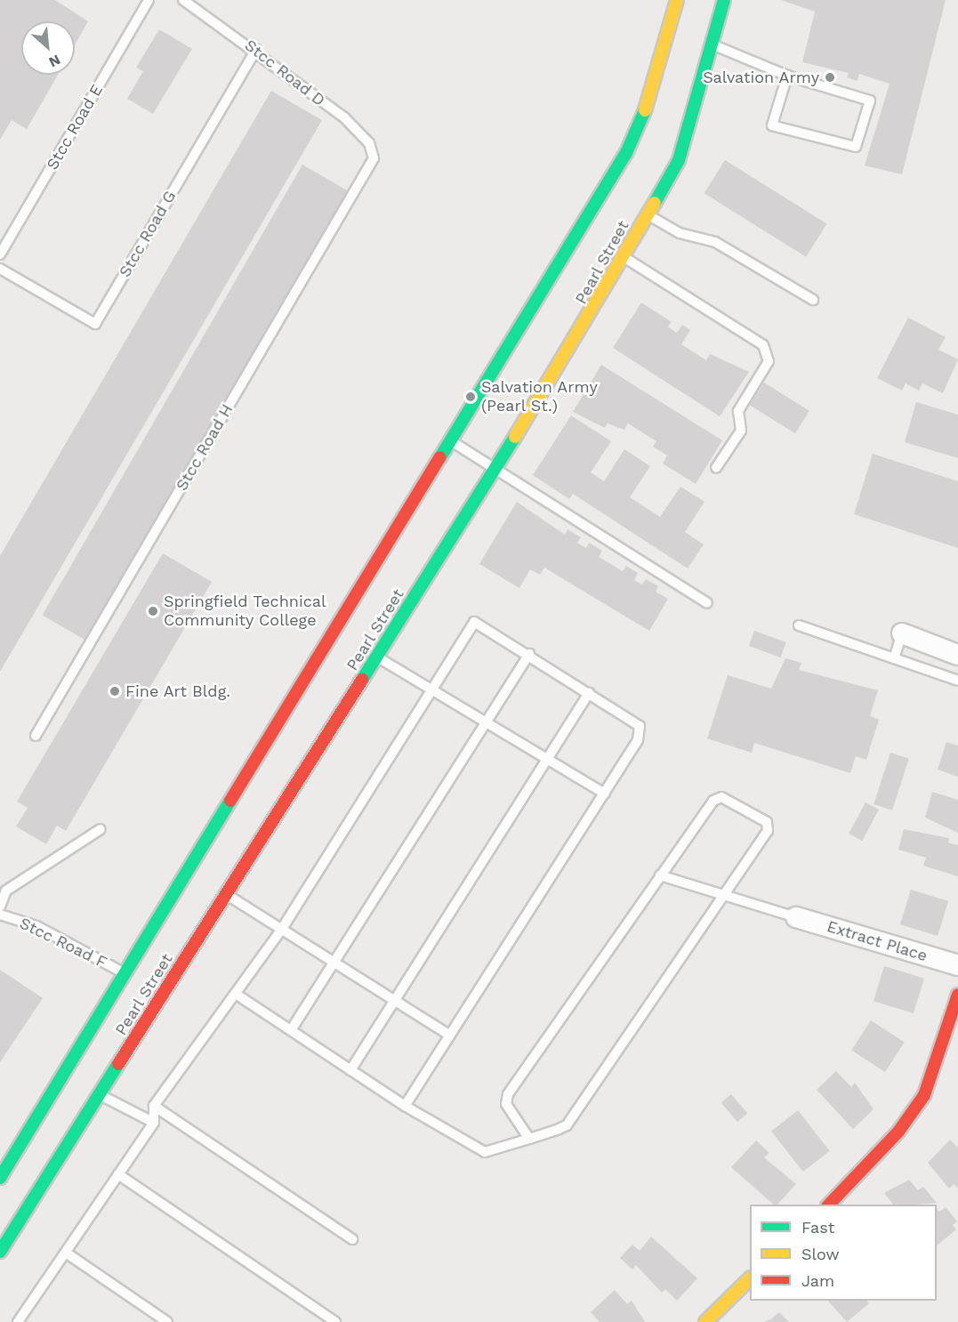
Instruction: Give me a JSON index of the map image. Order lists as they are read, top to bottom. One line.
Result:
{"streets":{"street":["Pearl Street","Extract Place"],"lane":["Stcc Road D","Stcc Road E","Stcc Road G","Stcc Road H","Stcc Road F"]},"crossings":[["Stcc Road D","Stcc Road G"],["Stcc Road D","Stcc Road H"],["Pearl Street","Stcc Road F"]],"places":["Salvation Army","Salvation Army (Pearl St.)","Springfield Technical Community College","Fine Art Bldg."],"legend":["Fast","Slow","Jam"],"north":"bottom right"}
